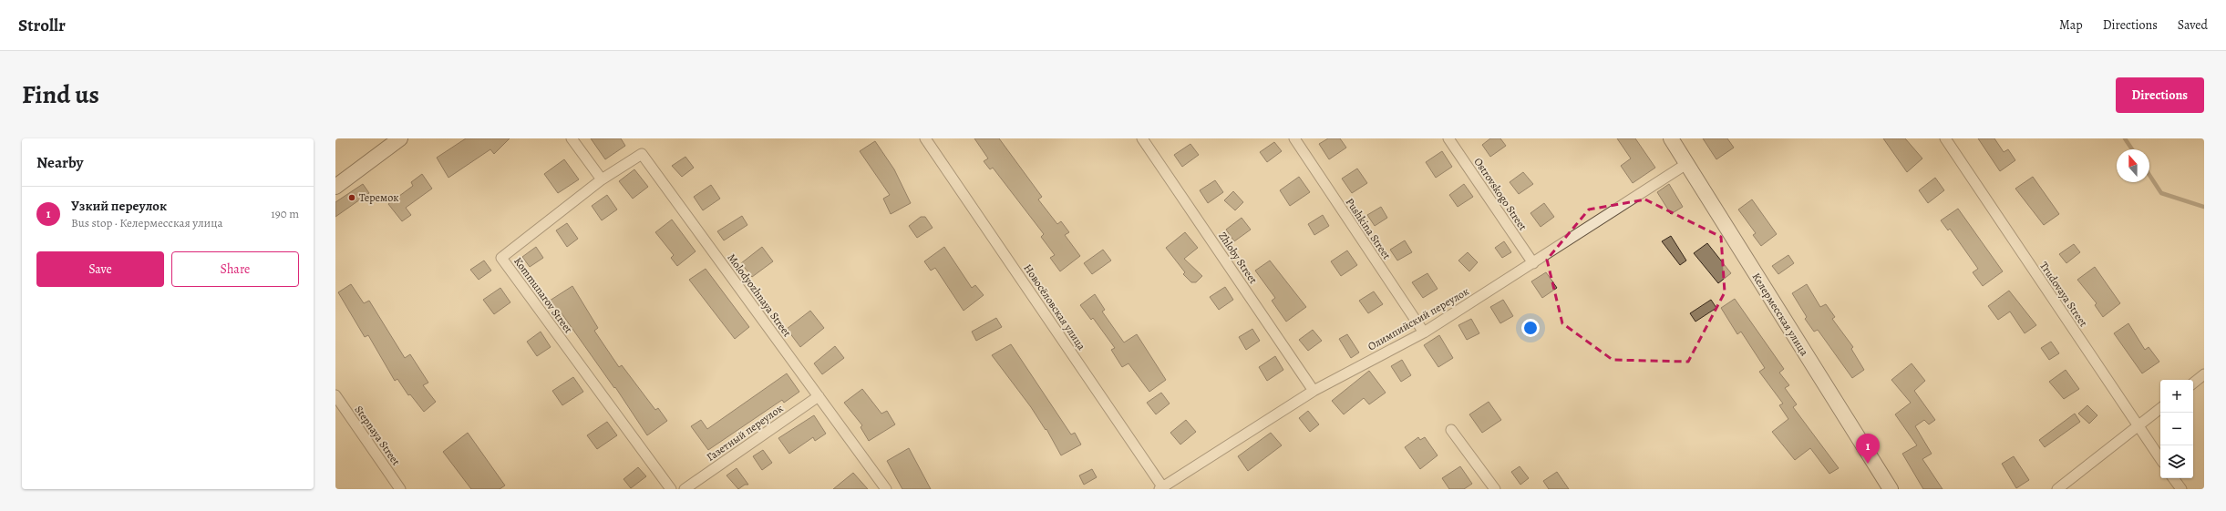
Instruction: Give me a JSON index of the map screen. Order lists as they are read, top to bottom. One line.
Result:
{"streets":{"street":["Ostrovskogo Street","Pushkina Street","Zhloby Street","Trudovaya Street","Kommunarov Street","Molodyozhnaya Street","Новосёловская улица","Келермесская улица","Олимпийский переулок","Газетный переулок","Stepnaya Street"]},"crossings":[["Ostrovskogo Street","Олимпийский переулок"],["Pushkina Street","Олимпийский переулок"],["Zhloby Street","Олимпийский переулок"],["Kommunarov Street","Molodyozhnaya Street"],["Molodyozhnaya Street","Газетный переулок"],["Новосёловская улица","Олимпийский переулок"],["Келермесская улица","Олимпийский переулок"]],"places":["Теремок"],"north":"top","page":{"header":"Strollr","nav":["Map","Directions","Saved"],"title":"Find us","buttons":["Directions",["Save","Share"]],"heading":"Nearby","list":[{"mark":"1","name":"Узкий переулок","note":"Bus stop · Келермесская улица","value":"190 m"}],"map_buttons":["+","−"],"pins":"1"}}
